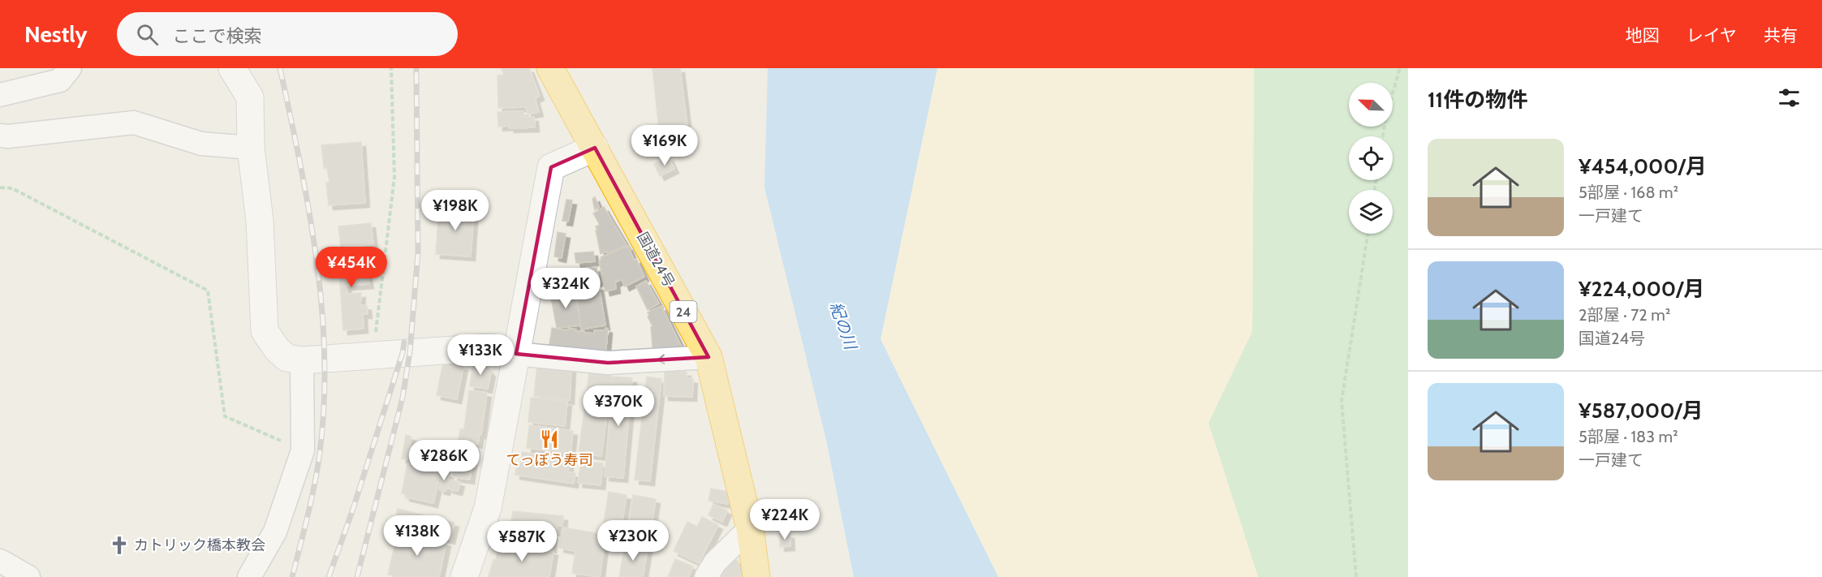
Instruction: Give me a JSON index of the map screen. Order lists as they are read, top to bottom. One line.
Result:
{"streets":{"highway":["国道24号","24"]},"water":["紀の川"],"places":{"restaurant":["てっぽう寿司"],"church":["カトリック橋本教会"]},"north":"top left","page":{"header":"Nestly","search":"ここで検索","nav":["地図","レイヤ","共有"],"heading":"11件の物件","price":["¥169K","¥198K","¥454K","¥324K","¥133K","¥370K","¥286K","¥224K","¥138K","¥230K","¥587K"],"list":[{"name":"¥454,000/月","note":"5部屋 · 168 m² · 一戸建て"},{"name":"¥224,000/月","note":"2部屋 · 72 m² · 国道24号"},{"name":"¥587,000/月","note":"5部屋 · 183 m² · 一戸建て"}]}}
